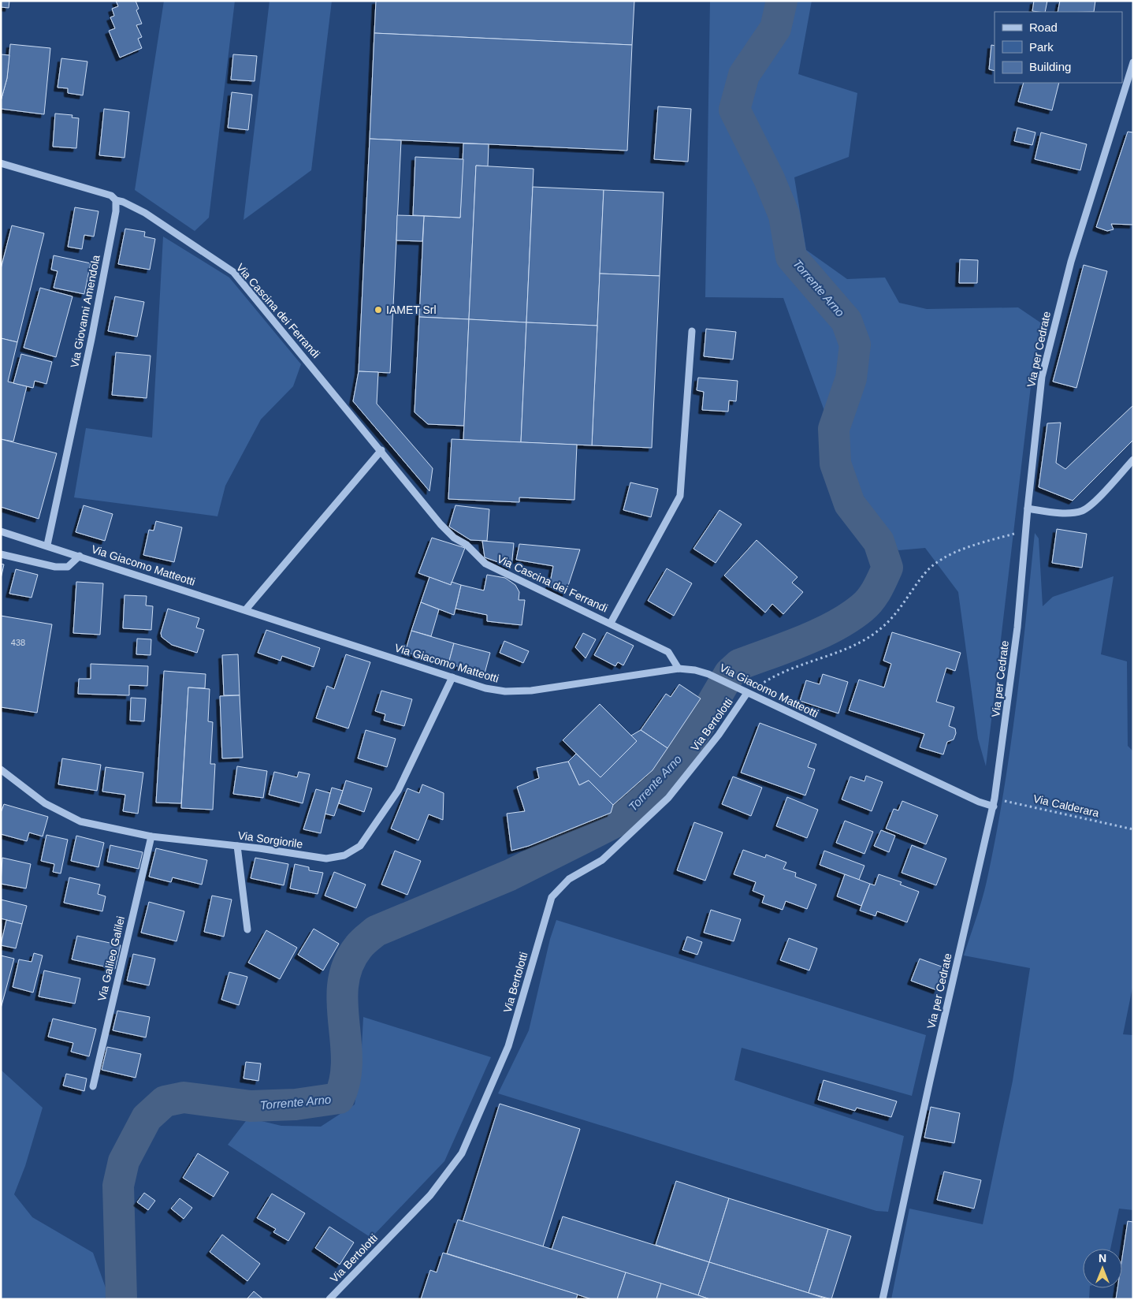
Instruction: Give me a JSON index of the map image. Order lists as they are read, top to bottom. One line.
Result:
{"streets":{"street":["Via Cascina dei Ferrandi","Via Giovanni Amendola","Via per Cedrate","Via Giacomo Matteotti","Via Bertolotti","Via Sorgiorile","Via Galileo Galilei"],"path":["Via Calderara"]},"crossings":[["Via Cascina dei Ferrandi","Via Giovanni Amendola"],["Via Cascina dei Ferrandi","Via Giacomo Matteotti"],["Via Giovanni Amendola","Via Giacomo Matteotti"],["Via per Cedrate","Via Giacomo Matteotti"],["Via per Cedrate","Via Calderara"],["Via Giacomo Matteotti","Via Bertolotti"],["Via Giacomo Matteotti","Via Sorgiorile"],["Via Sorgiorile","Via Galileo Galilei"]],"water":["Torrente Arno"],"places":["IAMET Srl"],"house_numbers":["438"],"legend":["Road","Park","Building"],"north":"top"}
